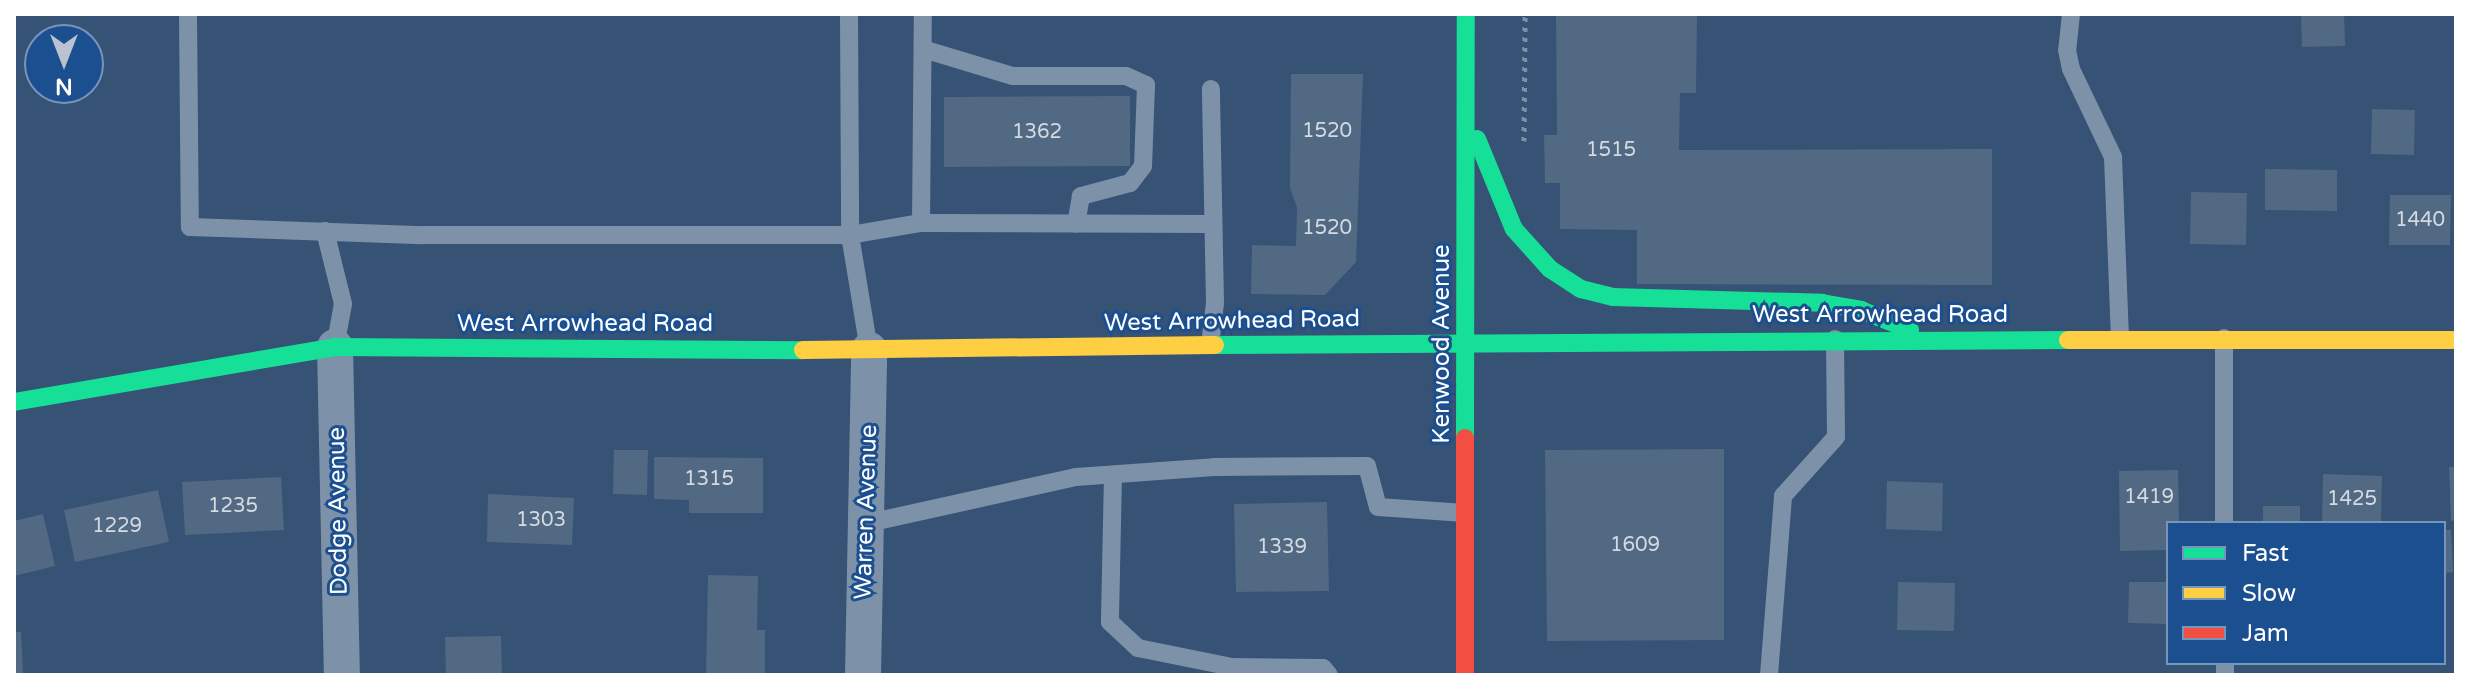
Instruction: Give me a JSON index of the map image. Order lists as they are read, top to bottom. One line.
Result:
{"streets":{"street":["West Arrowhead Road","Kenwood Avenue","Dodge Avenue","Warren Avenue"]},"crossings":[["West Arrowhead Road","Kenwood Avenue"],["West Arrowhead Road","Dodge Avenue"],["West Arrowhead Road","Warren Avenue"]],"house_numbers":["1520","1362","1515","1440","1520","1315","1419","1425","1235","1303","1229","1609","1339"],"legend":["Fast","Slow","Jam"],"north":"bottom"}
